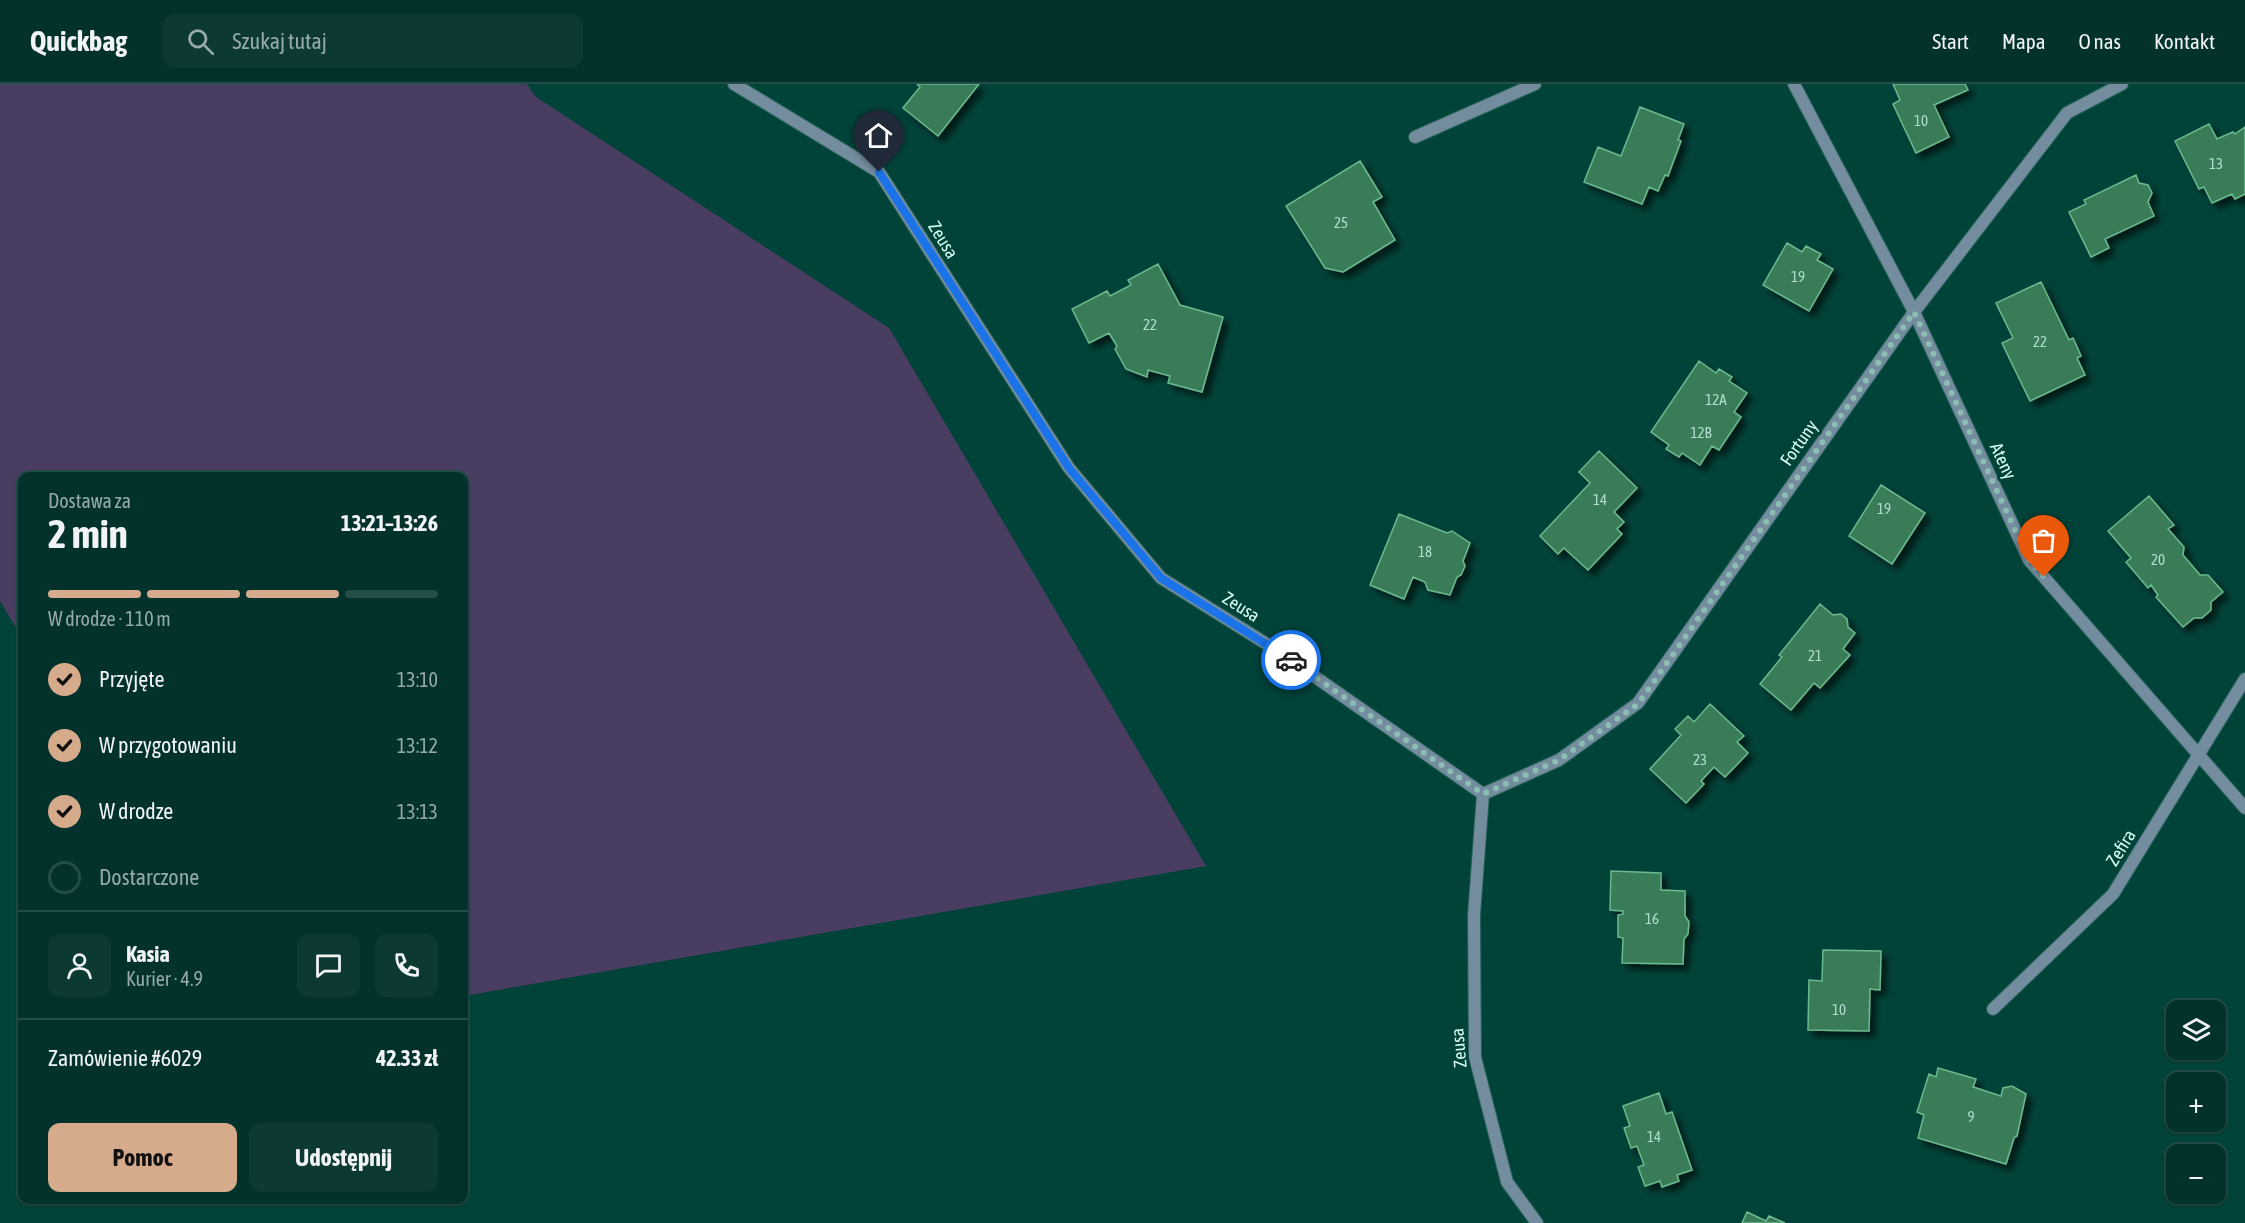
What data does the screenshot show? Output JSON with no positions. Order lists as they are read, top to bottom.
{
  "streets": {
    "street": [
      "Zeusa",
      "Fortuny",
      "Ateny",
      "Zefira"
    ]
  },
  "crossings": [
    ["Zeusa", "Fortuny"],
    ["Fortuny", "Ateny"],
    ["Ateny", "Zefira"]
  ],
  "house_numbers": [
    "10",
    "13",
    "25",
    "19",
    "22",
    "22",
    "12A",
    "12B",
    "14",
    "19",
    "18",
    "20",
    "21",
    "23",
    "16",
    "10",
    "9",
    "14"
  ],
  "page": {
    "header": "Quickbag",
    "search": "Szukaj tutaj",
    "nav": [
      "Start",
      "Mapa",
      "O nas",
      "Kontakt"
    ],
    "heading": ["2 min", "Dostawa za", "13:21–13:26"],
    "panel": [
      "Kasia",
      "Kurier · 4.9",
      "Zamówienie #6029",
      "42.33 zł"
    ],
    "bar": "W drodze · 110 m",
    "list": [
      ["Przyjęte", "13:10"],
      ["W przygotowaniu", "13:12"],
      ["W drodze", "13:13"],
      "Dostarczone"
    ],
    "map_buttons": ["+", "−"],
    "buttons": ["Pomoc", "Udostępnij"]
  }
}
